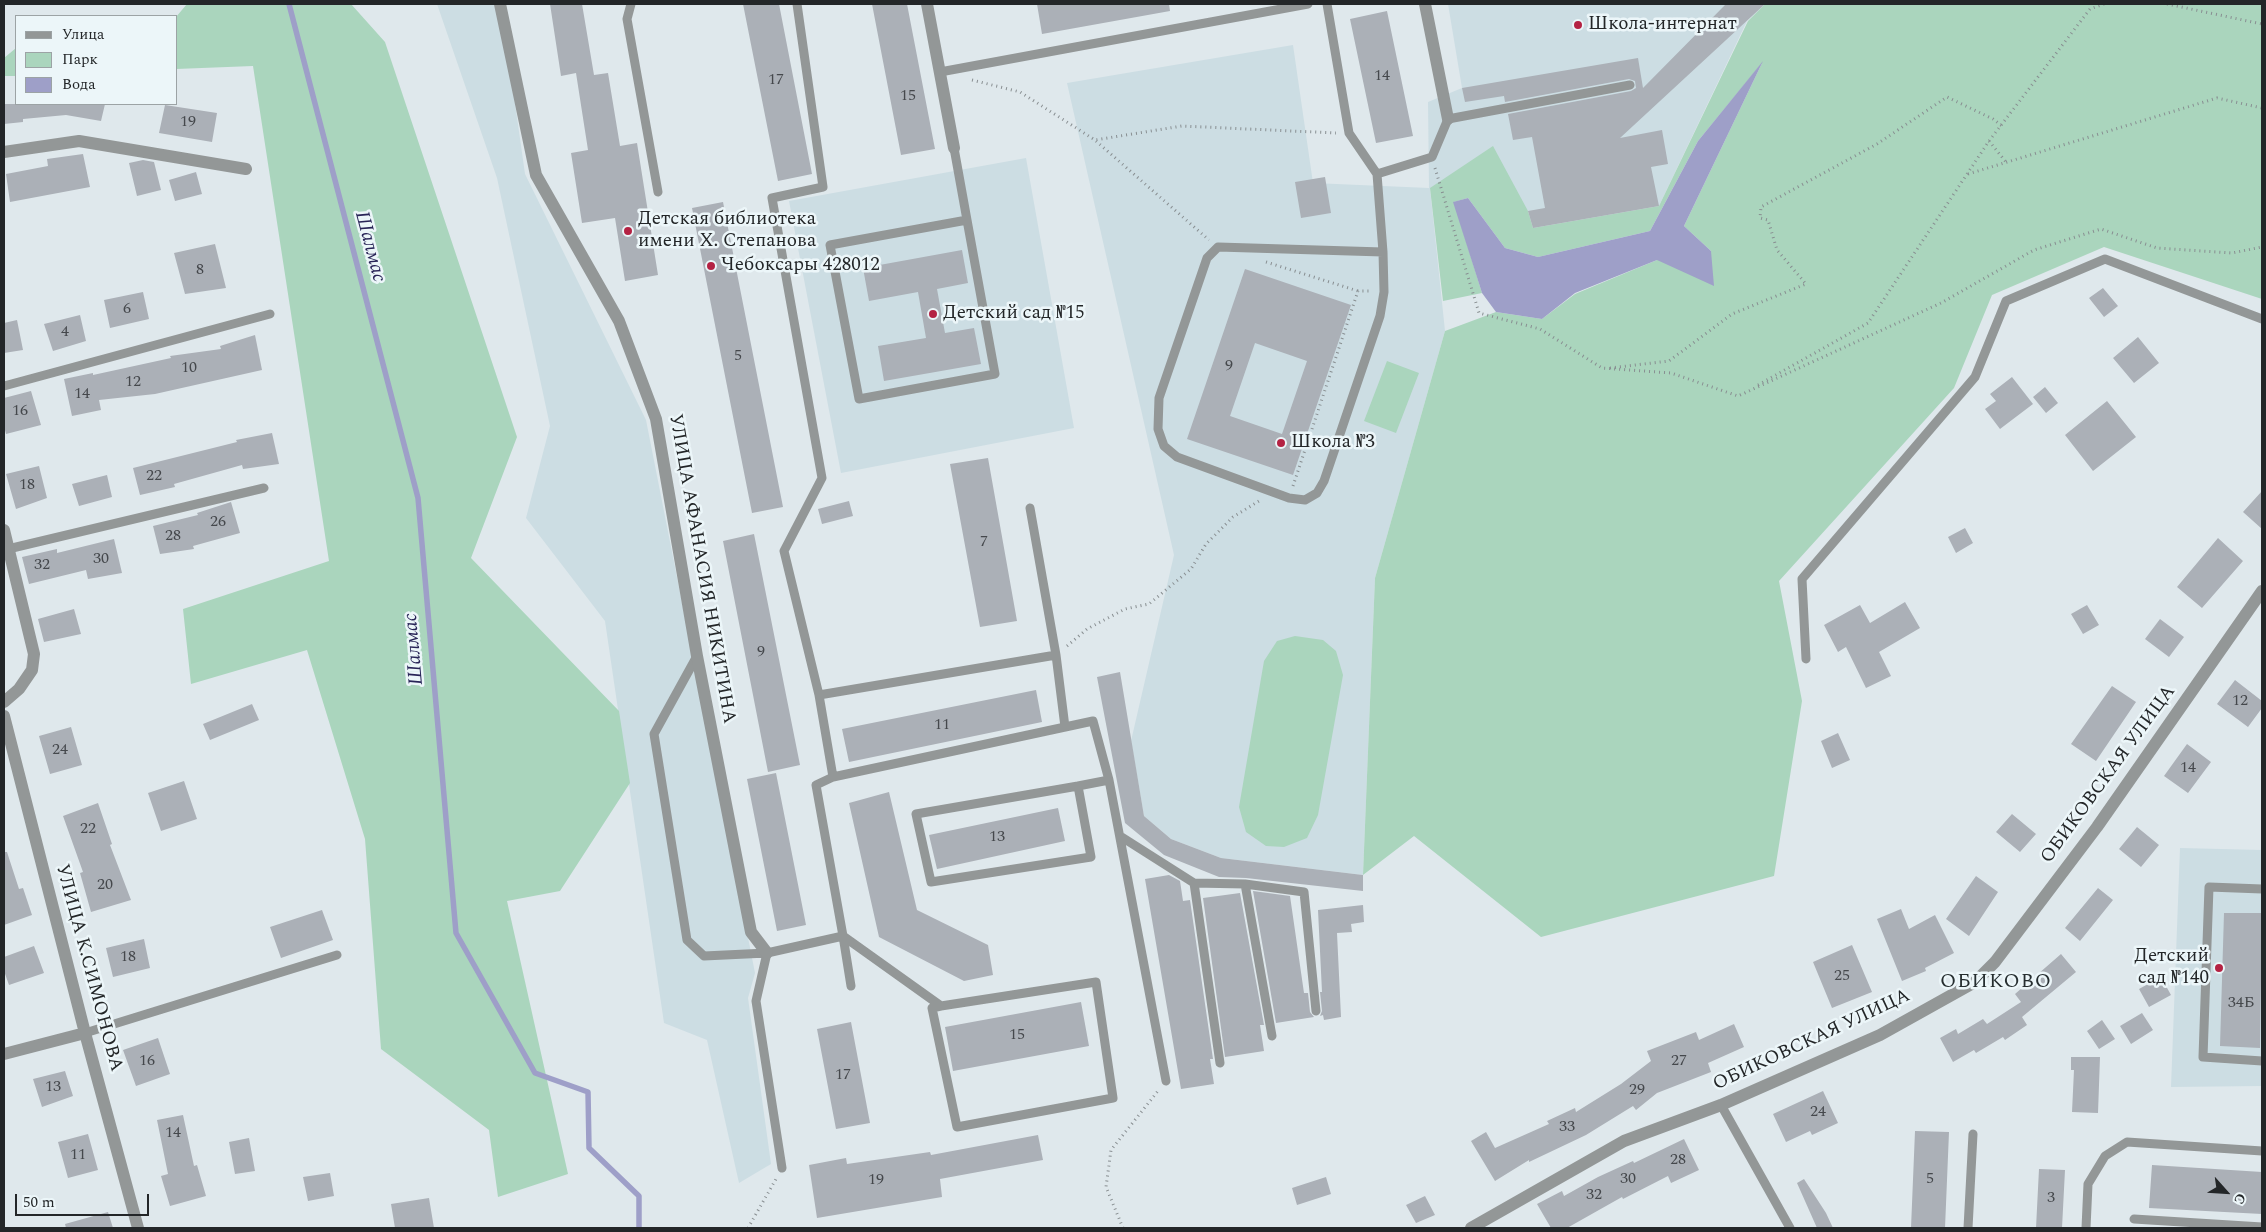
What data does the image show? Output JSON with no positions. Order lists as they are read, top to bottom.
{
  "streets": {
    "street": ["УЛИЦА АФАНАСИЯ НИКИТИНА", "ОБИКОВСКАЯ УЛИЦА", "УЛИЦА К.СИМОНОВА"]
  },
  "districts": ["ОБИКОВО"],
  "water": ["Шалмас"],
  "places": [
    "Школа-интернат",
    "Детская библиотека имени Х. Степанова",
    "Чебоксары 428012",
    "Детский сад №15",
    "Школа №3",
    "Детский сад №140"
  ],
  "house_numbers": [
    "14",
    "17",
    "15",
    "19",
    "8",
    "6",
    "4",
    "5",
    "9",
    "10",
    "12",
    "14",
    "16",
    "22",
    "18",
    "26",
    "28",
    "7",
    "30",
    "32",
    "9",
    "12",
    "11",
    "24",
    "14",
    "22",
    "13",
    "20",
    "18",
    "25",
    "34Б",
    "15",
    "16",
    "27",
    "17",
    "13",
    "29",
    "24",
    "33",
    "14",
    "11",
    "28",
    "30",
    "5",
    "19",
    "32",
    "3"
  ],
  "legend": ["Улица", "Парк", "Вода"],
  "scale_bar": "50 m",
  "north": "bottom right"
}
